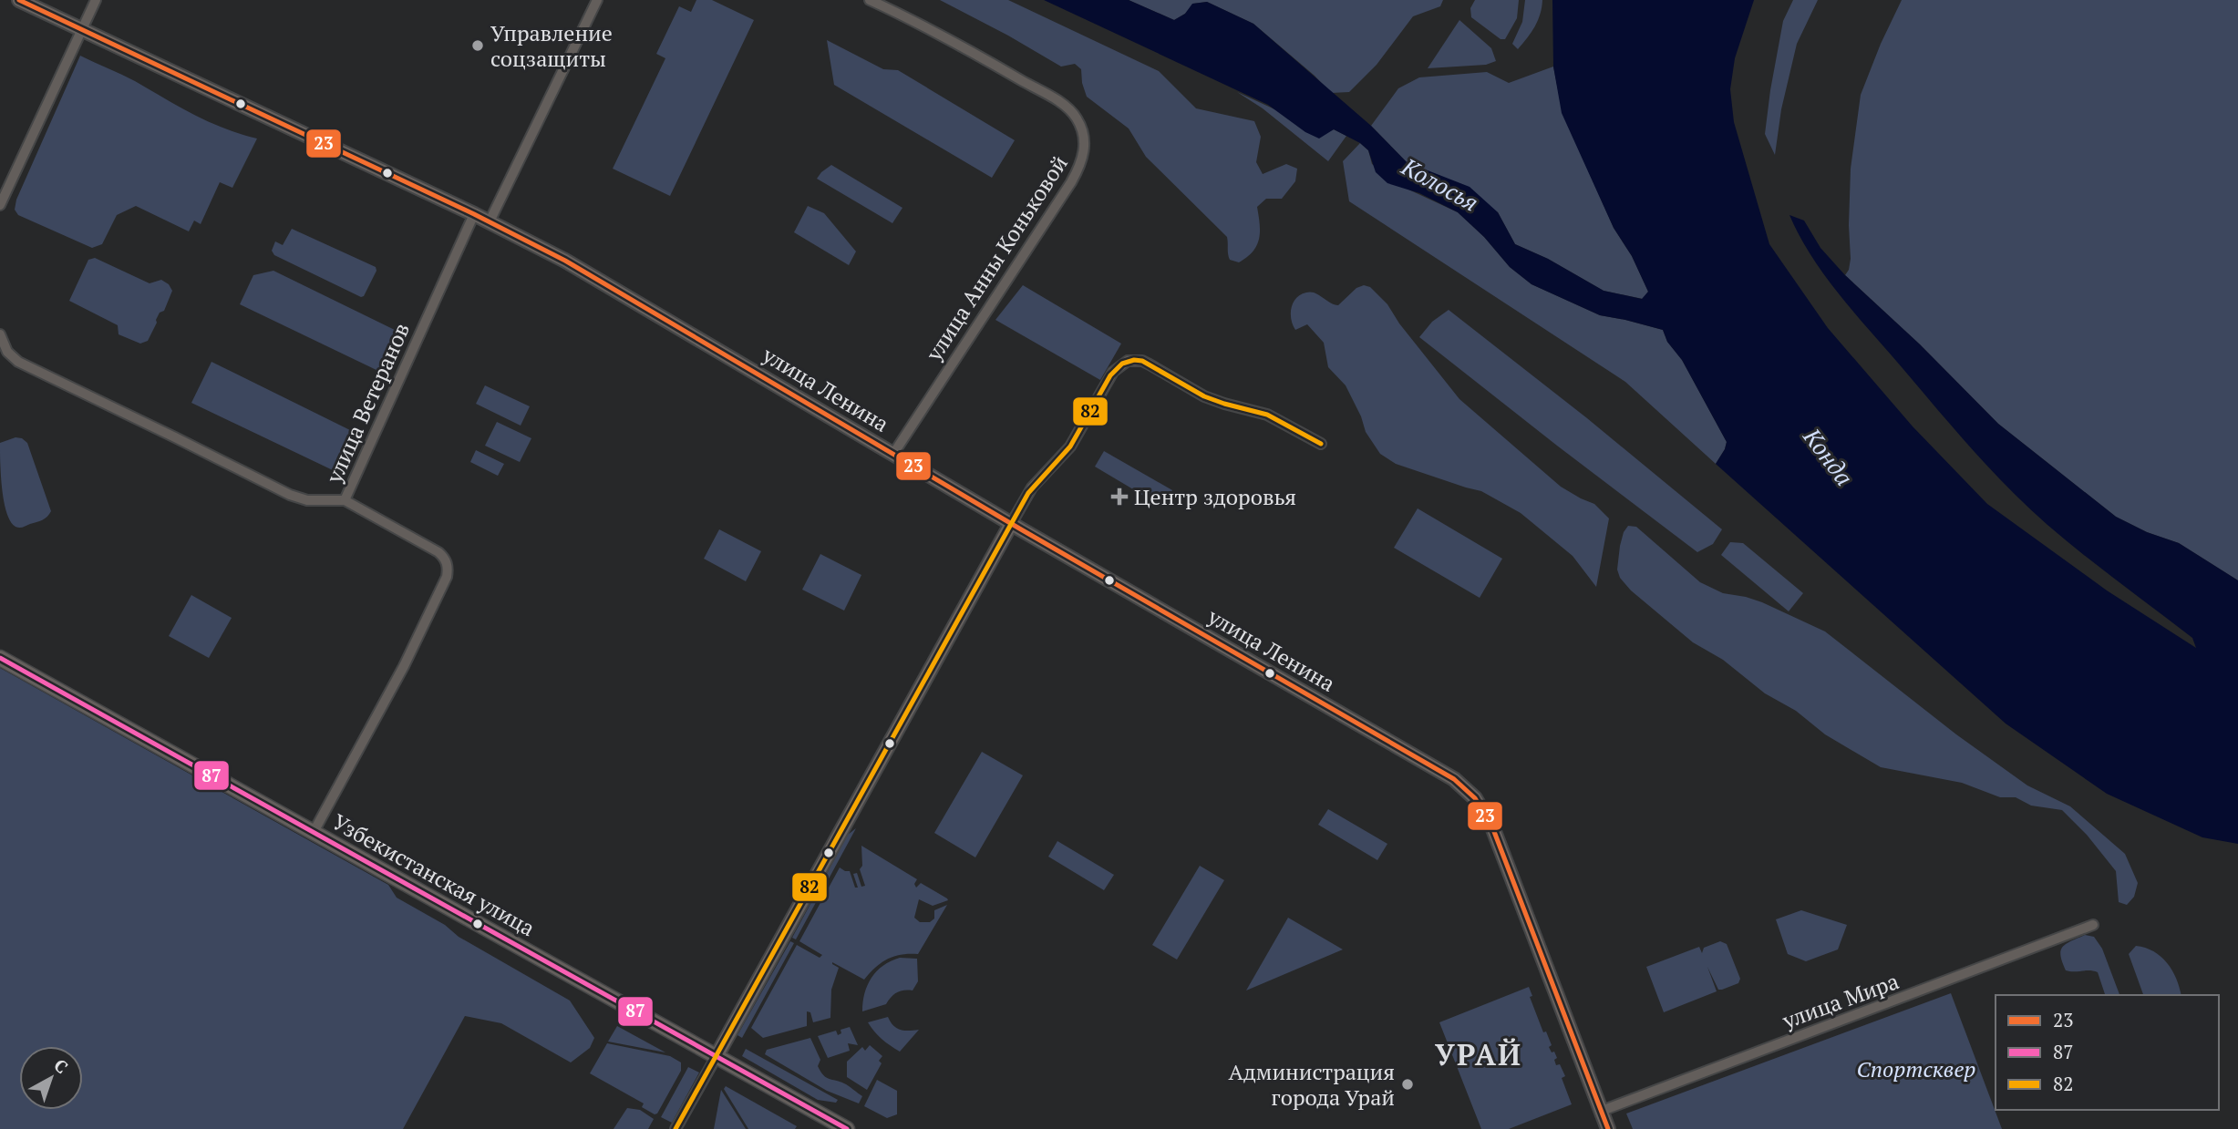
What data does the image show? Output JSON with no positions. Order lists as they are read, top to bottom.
{
  "streets": {
    "main road": ["улица Ленина", "Узбекистанская улица"],
    "street": ["улица Анны Коньковой", "улица Ветеранов", "улица Мира"]
  },
  "crossings": [
    ["улица Анны Коньковой", "улица Ленина"],
    ["улица Ленина", "улица Ветеранов"],
    ["улица Ленина", "улица Мира"],
    ["улица Ветеранов", "Узбекистанская улица"]
  ],
  "districts": ["УРАЙ"],
  "water": ["Колосья", "Конда"],
  "parks": ["Спортсквер"],
  "places": {
    "other": ["Управление соцзащиты", "Администрация города Урай"],
    "health": ["Центр здоровья"]
  },
  "lines": ["transit line 23", "transit line 82", "transit line 87"],
  "legend": ["23", "87", "82"],
  "north": "top right"
}
